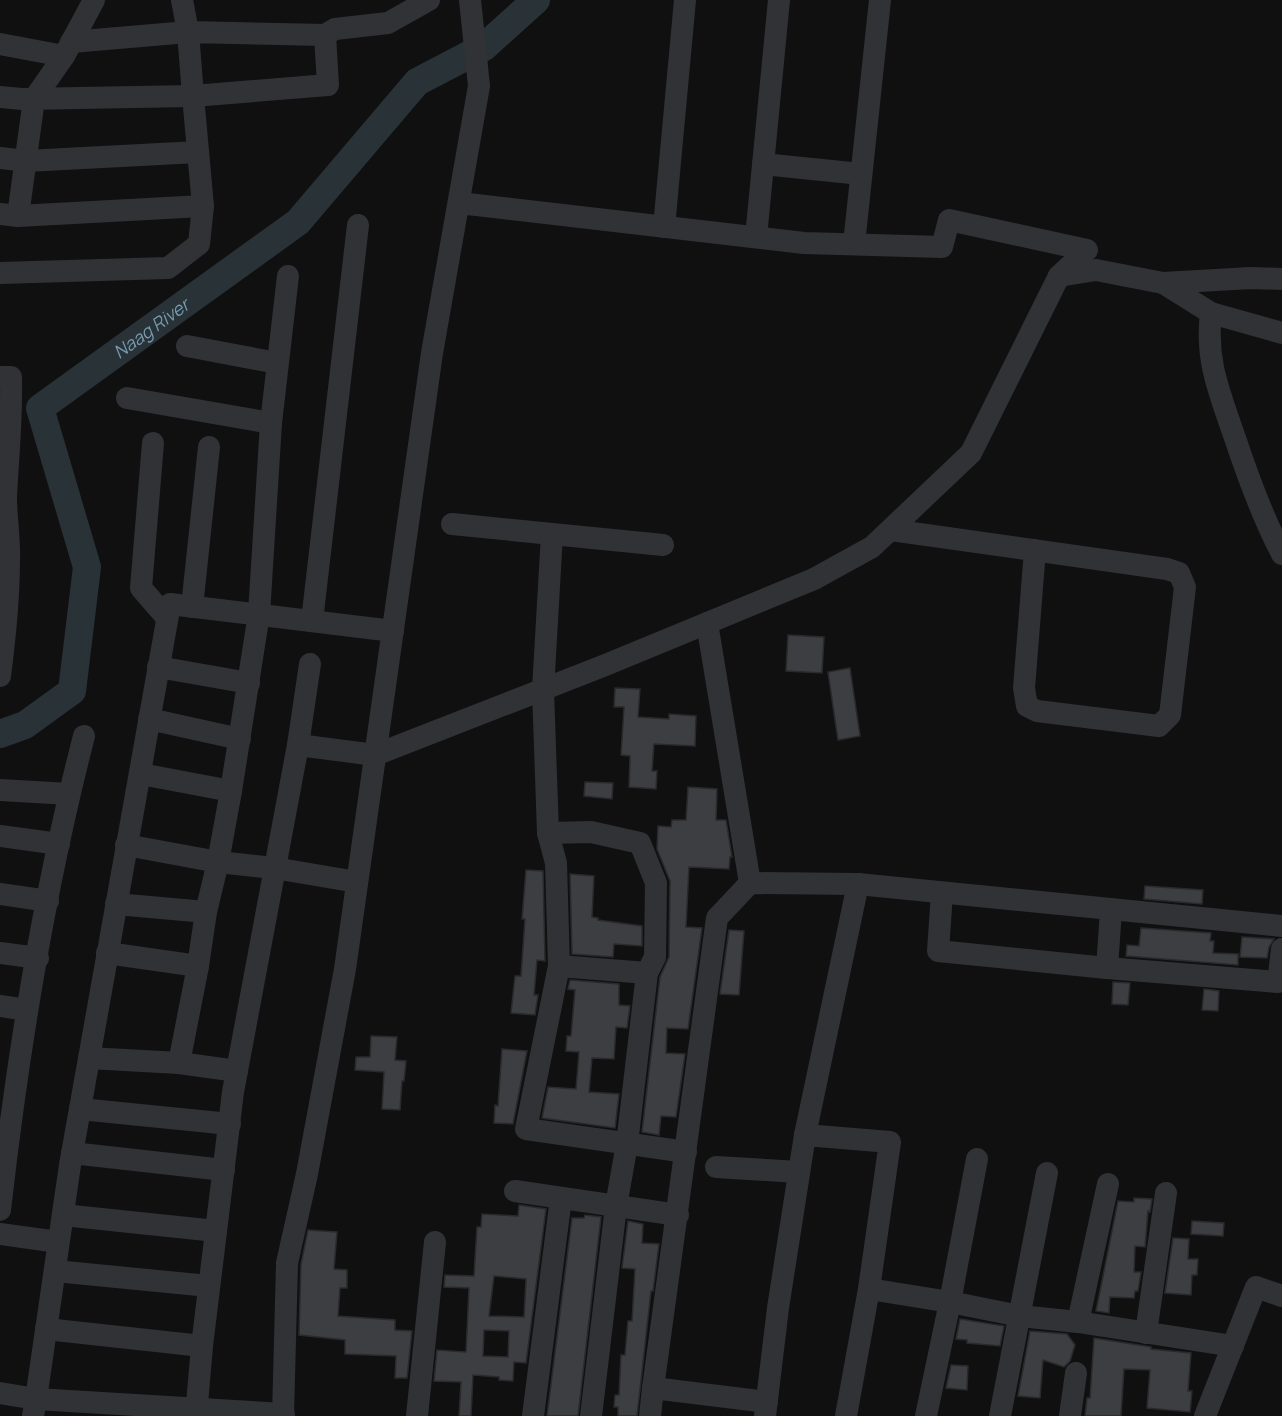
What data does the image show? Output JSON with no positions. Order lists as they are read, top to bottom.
{
  "water": ["Naag River"]
}
